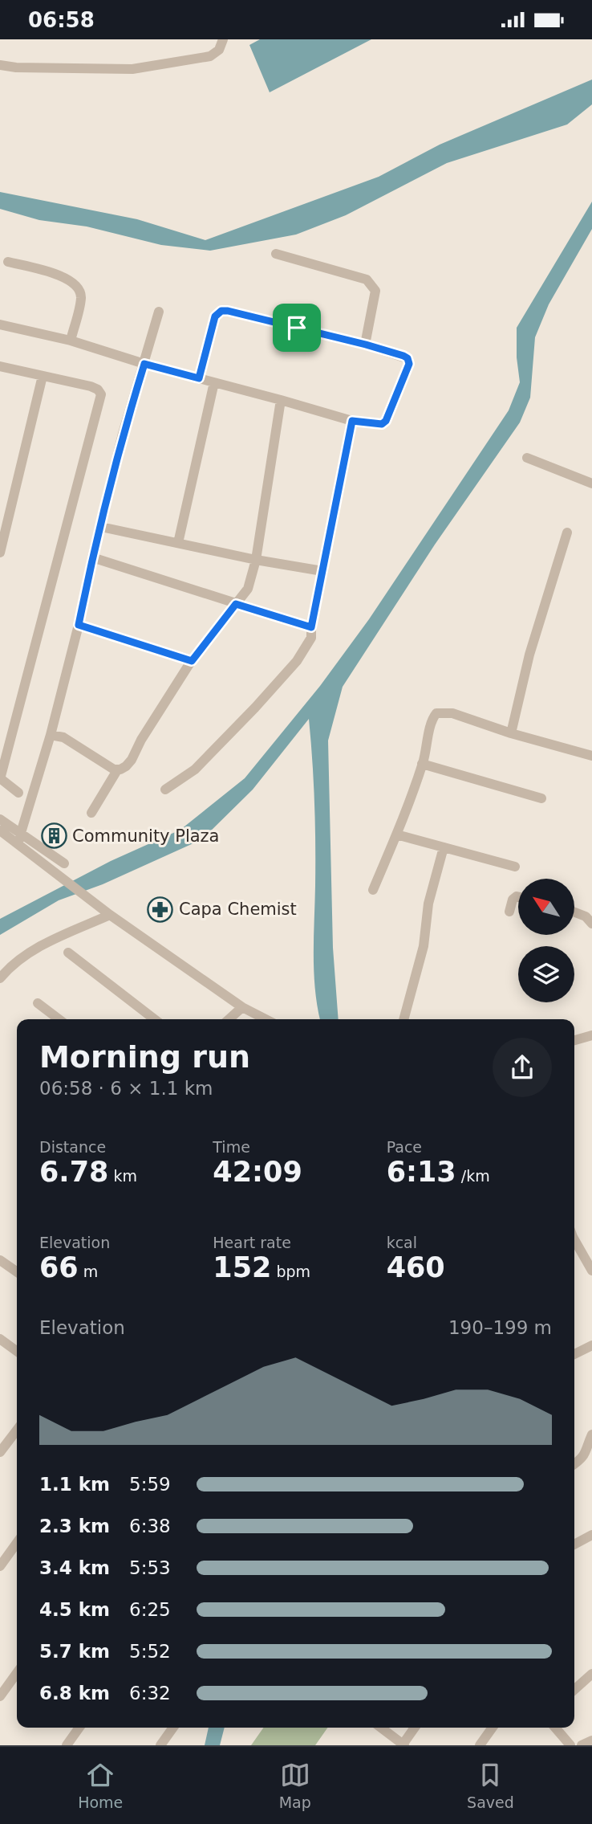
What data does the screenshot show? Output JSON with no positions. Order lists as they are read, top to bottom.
{
  "places": {
    "building": ["Community Plaza"],
    "pharmacy": ["Capa Chemist"]
  },
  "north": "top left",
  "page": {
    "status": "06:58",
    "heading": ["Morning run", "06:58 · 6 × 1.1 km"],
    "stats": [
      ["Distance", "6.78 km"],
      ["Time", "42:09"],
      ["Pace", "6:13 /km"],
      ["Elevation", "66 m"],
      ["Heart rate", "152 bpm"],
      ["kcal", "460"]
    ],
    "chart": ["Elevation", "190–199 m"],
    "list": [
      {
        "name": "1.1 km",
        "note": "5:59"
      },
      {
        "name": "2.3 km",
        "note": "6:38"
      },
      {
        "name": "3.4 km",
        "note": "5:53"
      },
      {
        "name": "4.5 km",
        "note": "6:25"
      },
      {
        "name": "5.7 km",
        "note": "5:52"
      },
      {
        "name": "6.8 km",
        "note": "6:32"
      }
    ],
    "tabs": ["Home", "Map", "Saved"]
  }
}
